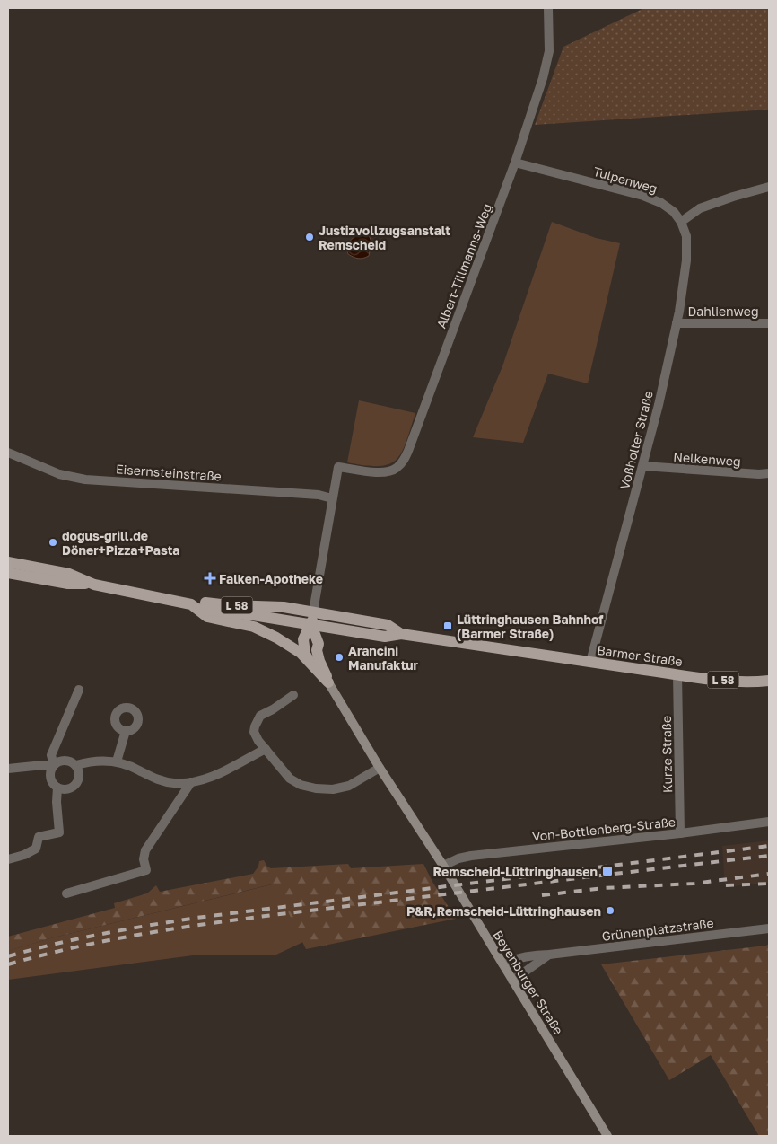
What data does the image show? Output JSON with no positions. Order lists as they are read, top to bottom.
{
  "streets": {
    "main road": ["L 58", "Barmer Straße", "Beyenburger Straße"],
    "street": [
      "Tulpenweg",
      "Albert-Tillmanns-Weg",
      "Dahlienweg",
      "Voßholter Straße",
      "Nelkenweg",
      "Eisernsteinstraße",
      "Kurze Straße",
      "Von-Bottlenberg-Straße",
      "Grünenplatzstraße"
    ]
  },
  "crossings": [
    ["Tulpenweg", "Albert-Tillmanns-Weg"],
    ["Tulpenweg", "Voßholter Straße"],
    ["Albert-Tillmanns-Weg", "Eisernsteinstraße"],
    ["Dahlienweg", "Voßholter Straße"],
    ["Voßholter Straße", "Nelkenweg"],
    ["Voßholter Straße", "Barmer Straße"],
    ["Barmer Straße", "Kurze Straße"],
    ["Kurze Straße", "Von-Bottlenberg-Straße"],
    ["Von-Bottlenberg-Straße", "Beyenburger Straße"],
    ["Grünenplatzstraße", "Beyenburger Straße"]
  ],
  "places": {
    "other": [
      "Justizvollzugsanstalt Remscheid",
      "dogus-grill.de Döner+Pizza+Pasta",
      "Arancini Manufaktur",
      "P&R,Remscheid-Lüttringhausen"
    ],
    "health": ["Falken-Apotheke"],
    "transit": ["Lüttringhausen Bahnhof (Barmer Straße)", "Remscheid-Lüttringhausen"]
  }
}
